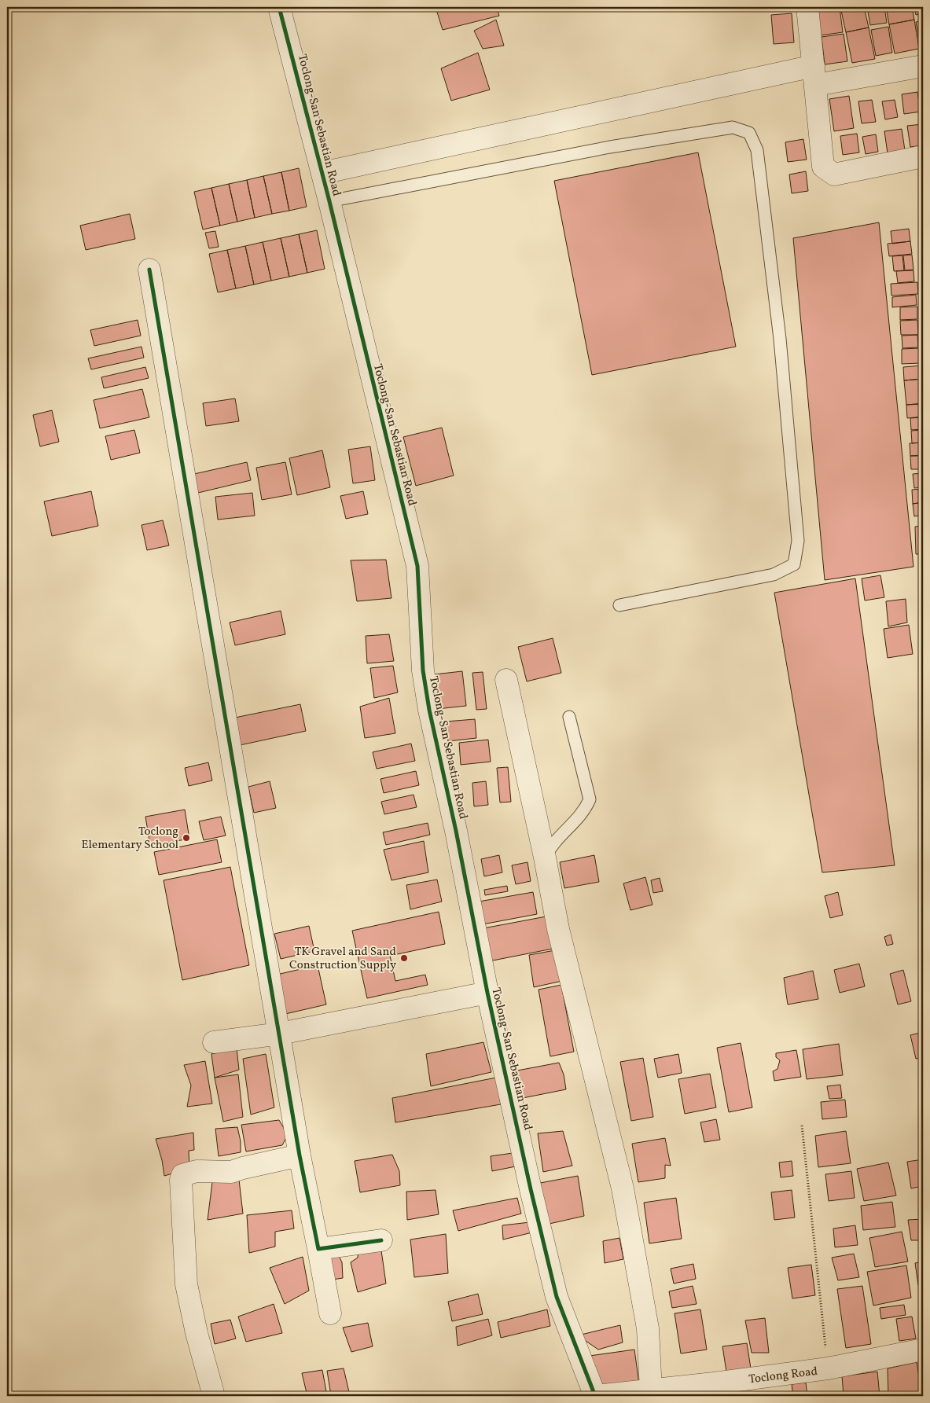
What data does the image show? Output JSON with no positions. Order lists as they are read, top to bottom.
{
  "streets": {
    "street": ["Toclong-San Sebastian Road", "Toclong Road"]
  },
  "crossings": [
    ["Toclong-San Sebastian Road", "Toclong Road"]
  ],
  "places": ["Toclong Elementary School", "TK Gravel and Sand Construction Supply"]
}
